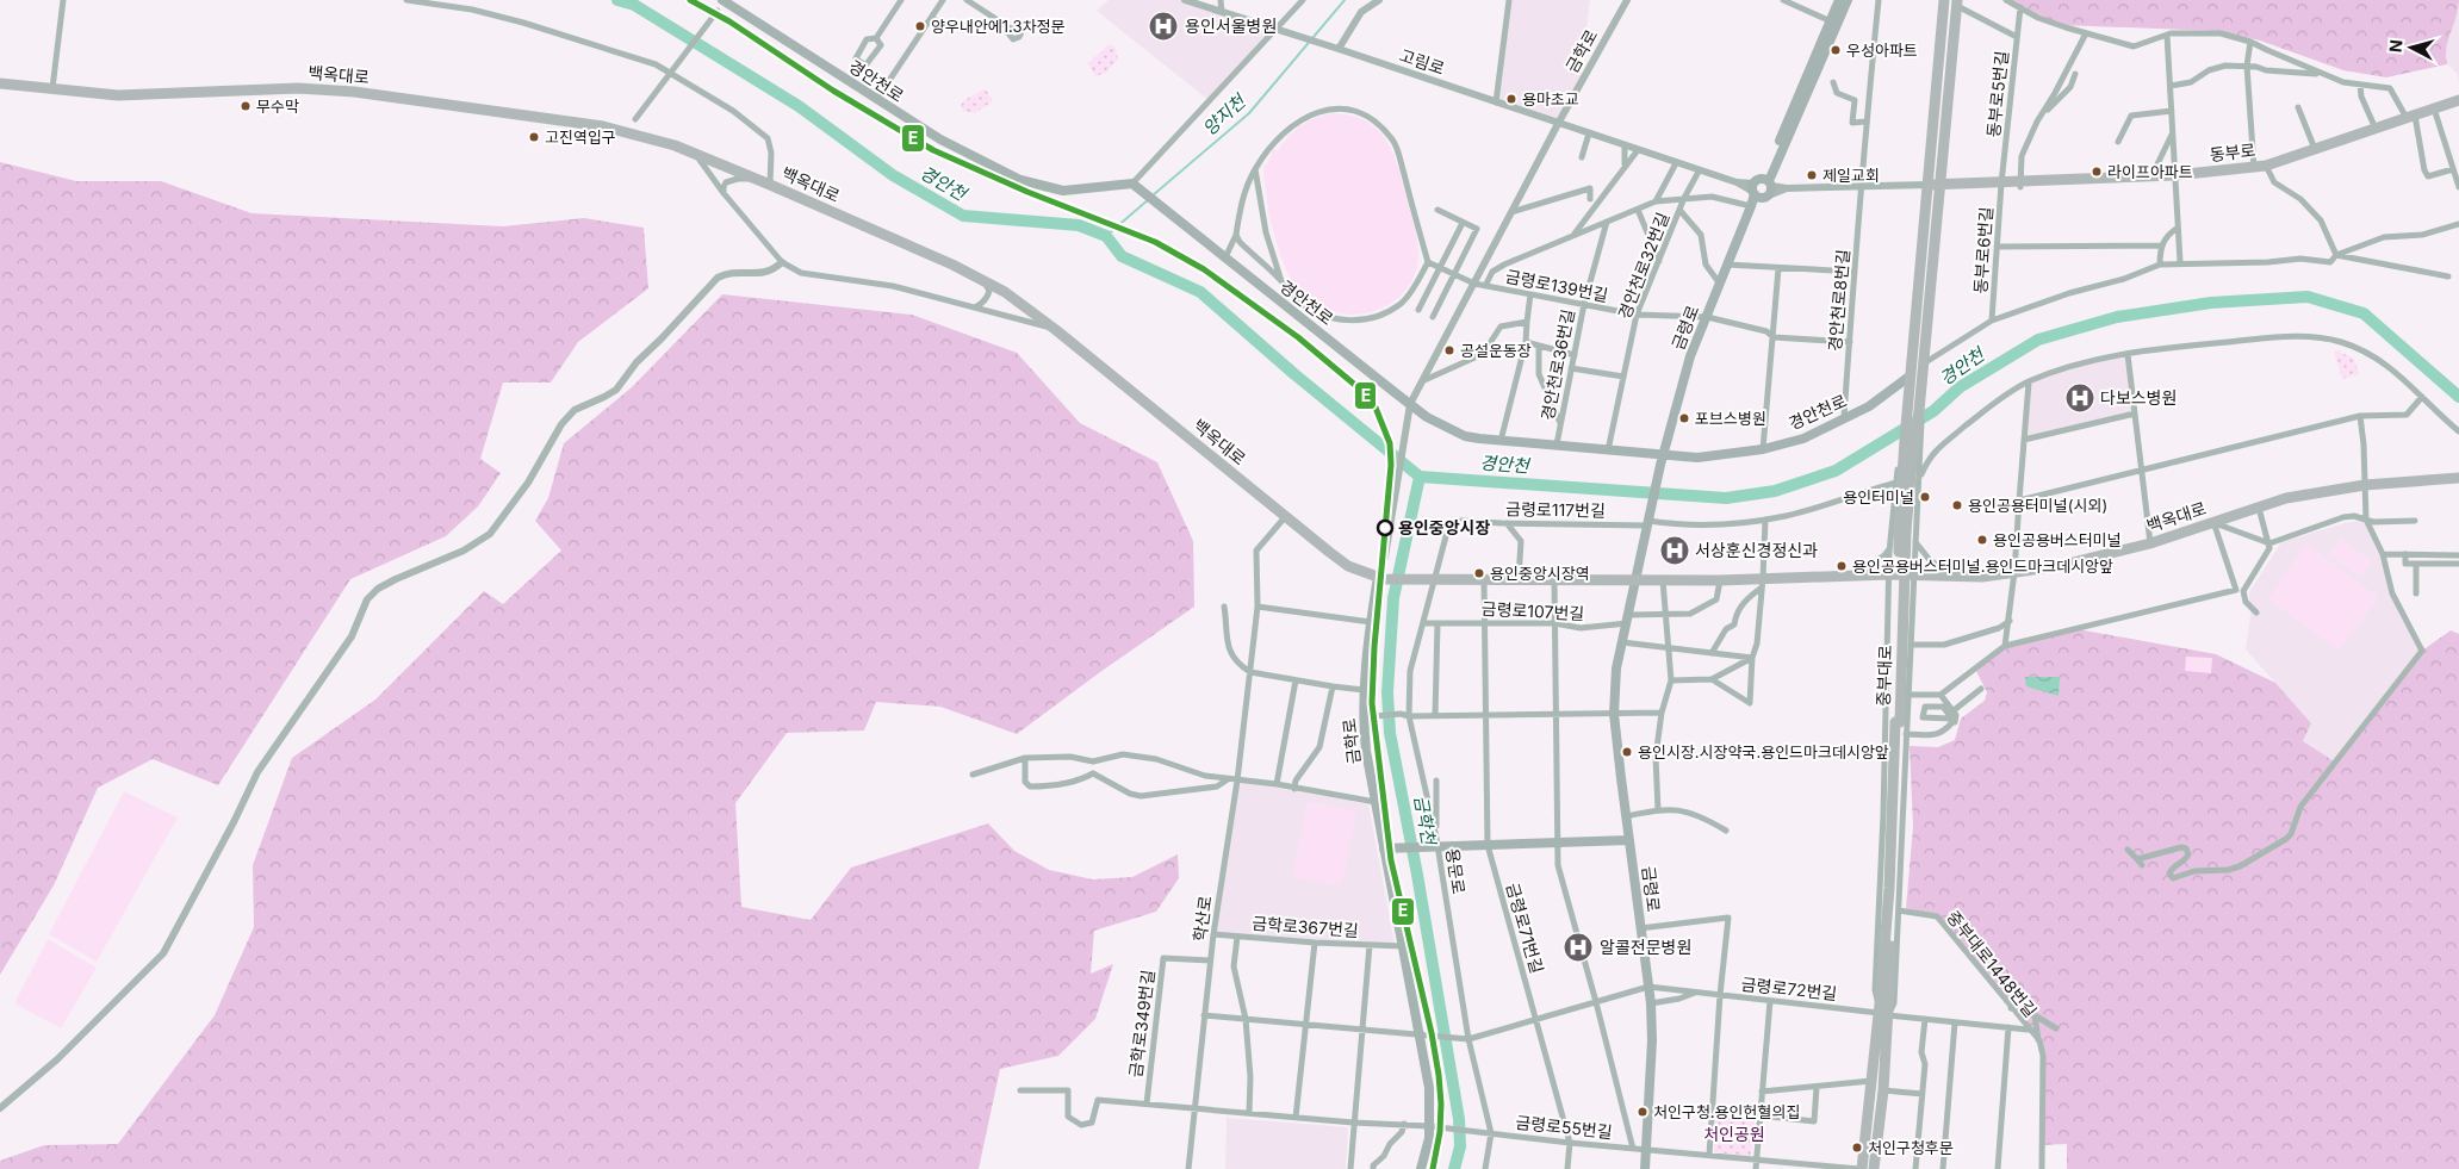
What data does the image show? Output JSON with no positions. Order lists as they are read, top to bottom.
{
  "streets": {
    "main road": [
      "금학로",
      "백옥대로",
      "경안천로",
      "동부로",
      "금령로",
      "중부대로"
    ],
    "street": [
      "고림로",
      "동부로5번길",
      "동부로6번길",
      "경안천로32번길",
      "금령로139번길",
      "경안천로8번길",
      "경안천로36번길",
      "금령로117번길",
      "금령로107번길",
      "용문로",
      "학산로",
      "금학로367번길",
      "금령로71번길",
      "중부대로1448번길",
      "금령로72번길",
      "금학로349번길",
      "금령로55번길"
    ]
  },
  "crossings": [
    ["금학로", "고림로"],
    ["금학로", "백옥대로"],
    ["금학로", "경안천로"],
    ["금학로", "금령로139번길"],
    ["금학로", "금학로367번길"],
    ["금학로", "금령로55번길"],
    ["고림로", "경안천로32번길"],
    ["고림로", "금령로"],
    ["백옥대로", "금령로"],
    ["백옥대로", "금령로117번길"],
    ["백옥대로", "용문로"],
    ["백옥대로", "학산로"],
    ["백옥대로", "금령로71번길"],
    ["경안천로", "경안천로32번길"],
    ["경안천로", "경안천로8번길"],
    ["경안천로", "금령로"],
    ["경안천로", "경안천로36번길"],
    ["경안천로", "중부대로"],
    ["동부로5번길", "동부로"],
    ["동부로5번길", "동부로6번길"],
    ["동부로", "동부로6번길"],
    ["동부로", "중부대로"],
    ["경안천로32번길", "금령로139번길"],
    ["금령로139번길", "경안천로8번길"],
    ["금령로139번길", "금령로"],
    ["금령로139번길", "경안천로36번길"],
    ["금령로", "금령로117번길"],
    ["금령로", "금령로107번길"],
    ["금령로", "금령로72번길"],
    ["금령로", "금령로55번길"],
    ["금령로117번길", "용문로"],
    ["금령로107번길", "용문로"],
    ["금령로107번길", "금령로71번길"],
    ["중부대로", "금령로72번길"],
    ["중부대로", "금령로55번길"],
    ["용문로", "금령로55번길"],
    ["학산로", "금학로367번길"],
    ["학산로", "금학로349번길"],
    ["금령로71번길", "금령로55번길"],
    ["중부대로1448번길", "금령로72번길"]
  ],
  "water": ["양지천", "경안천", "금학천"],
  "parks": ["처인공원"],
  "places": {
    "other": [
      "양우내안에1.3차정문",
      "우성아파트",
      "용마초교",
      "무수막",
      "고진역입구",
      "라이프아파트",
      "제일교회",
      "공설운동장",
      "포브스병원",
      "용인터미널",
      "용인공용터미널(시외)",
      "용인중앙시장",
      "용인공용버스터미널",
      "용인공용버스터미널.용인드마크데시앙앞",
      "용인중앙시장역",
      "용인시장.시장약국.용인드마크데시앙앞",
      "처인구청.용인헌혈의집",
      "처인구청후문"
    ],
    "hospital": [
      "용인서울병원",
      "다보스병원",
      "서상훈신경정신과",
      "알콜전문병원"
    ]
  },
  "lines": ["transit line E"],
  "north": "left"
}
